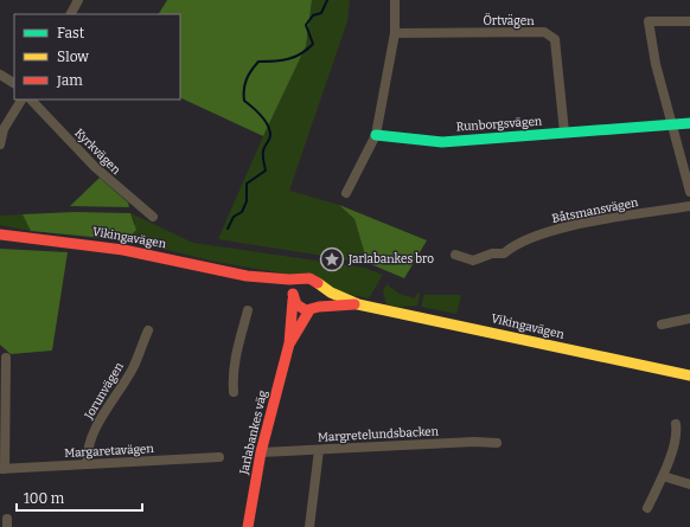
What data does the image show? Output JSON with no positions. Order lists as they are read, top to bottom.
{
  "streets": {
    "main road": ["Runborgsvägen", "Vikingavägen", "Jarlabankes väg"],
    "street": [
      "Örtvägen",
      "Kyrkvägen",
      "Båtsmansvägen",
      "Jorunvägen",
      "Margretelundsbacken",
      "Margaretavägen"
    ]
  },
  "crossings": [
    ["Örtvägen", "Runborgsvägen"],
    ["Vikingavägen", "Jarlabankes väg"],
    ["Jorunvägen", "Margaretavägen"],
    ["Jarlabankes väg", "Margretelundsbacken"]
  ],
  "places": {
    "place": ["Jarlabankes bro"]
  },
  "legend": ["Fast", "Slow", "Jam"],
  "scale_bar": "100 m"
}
